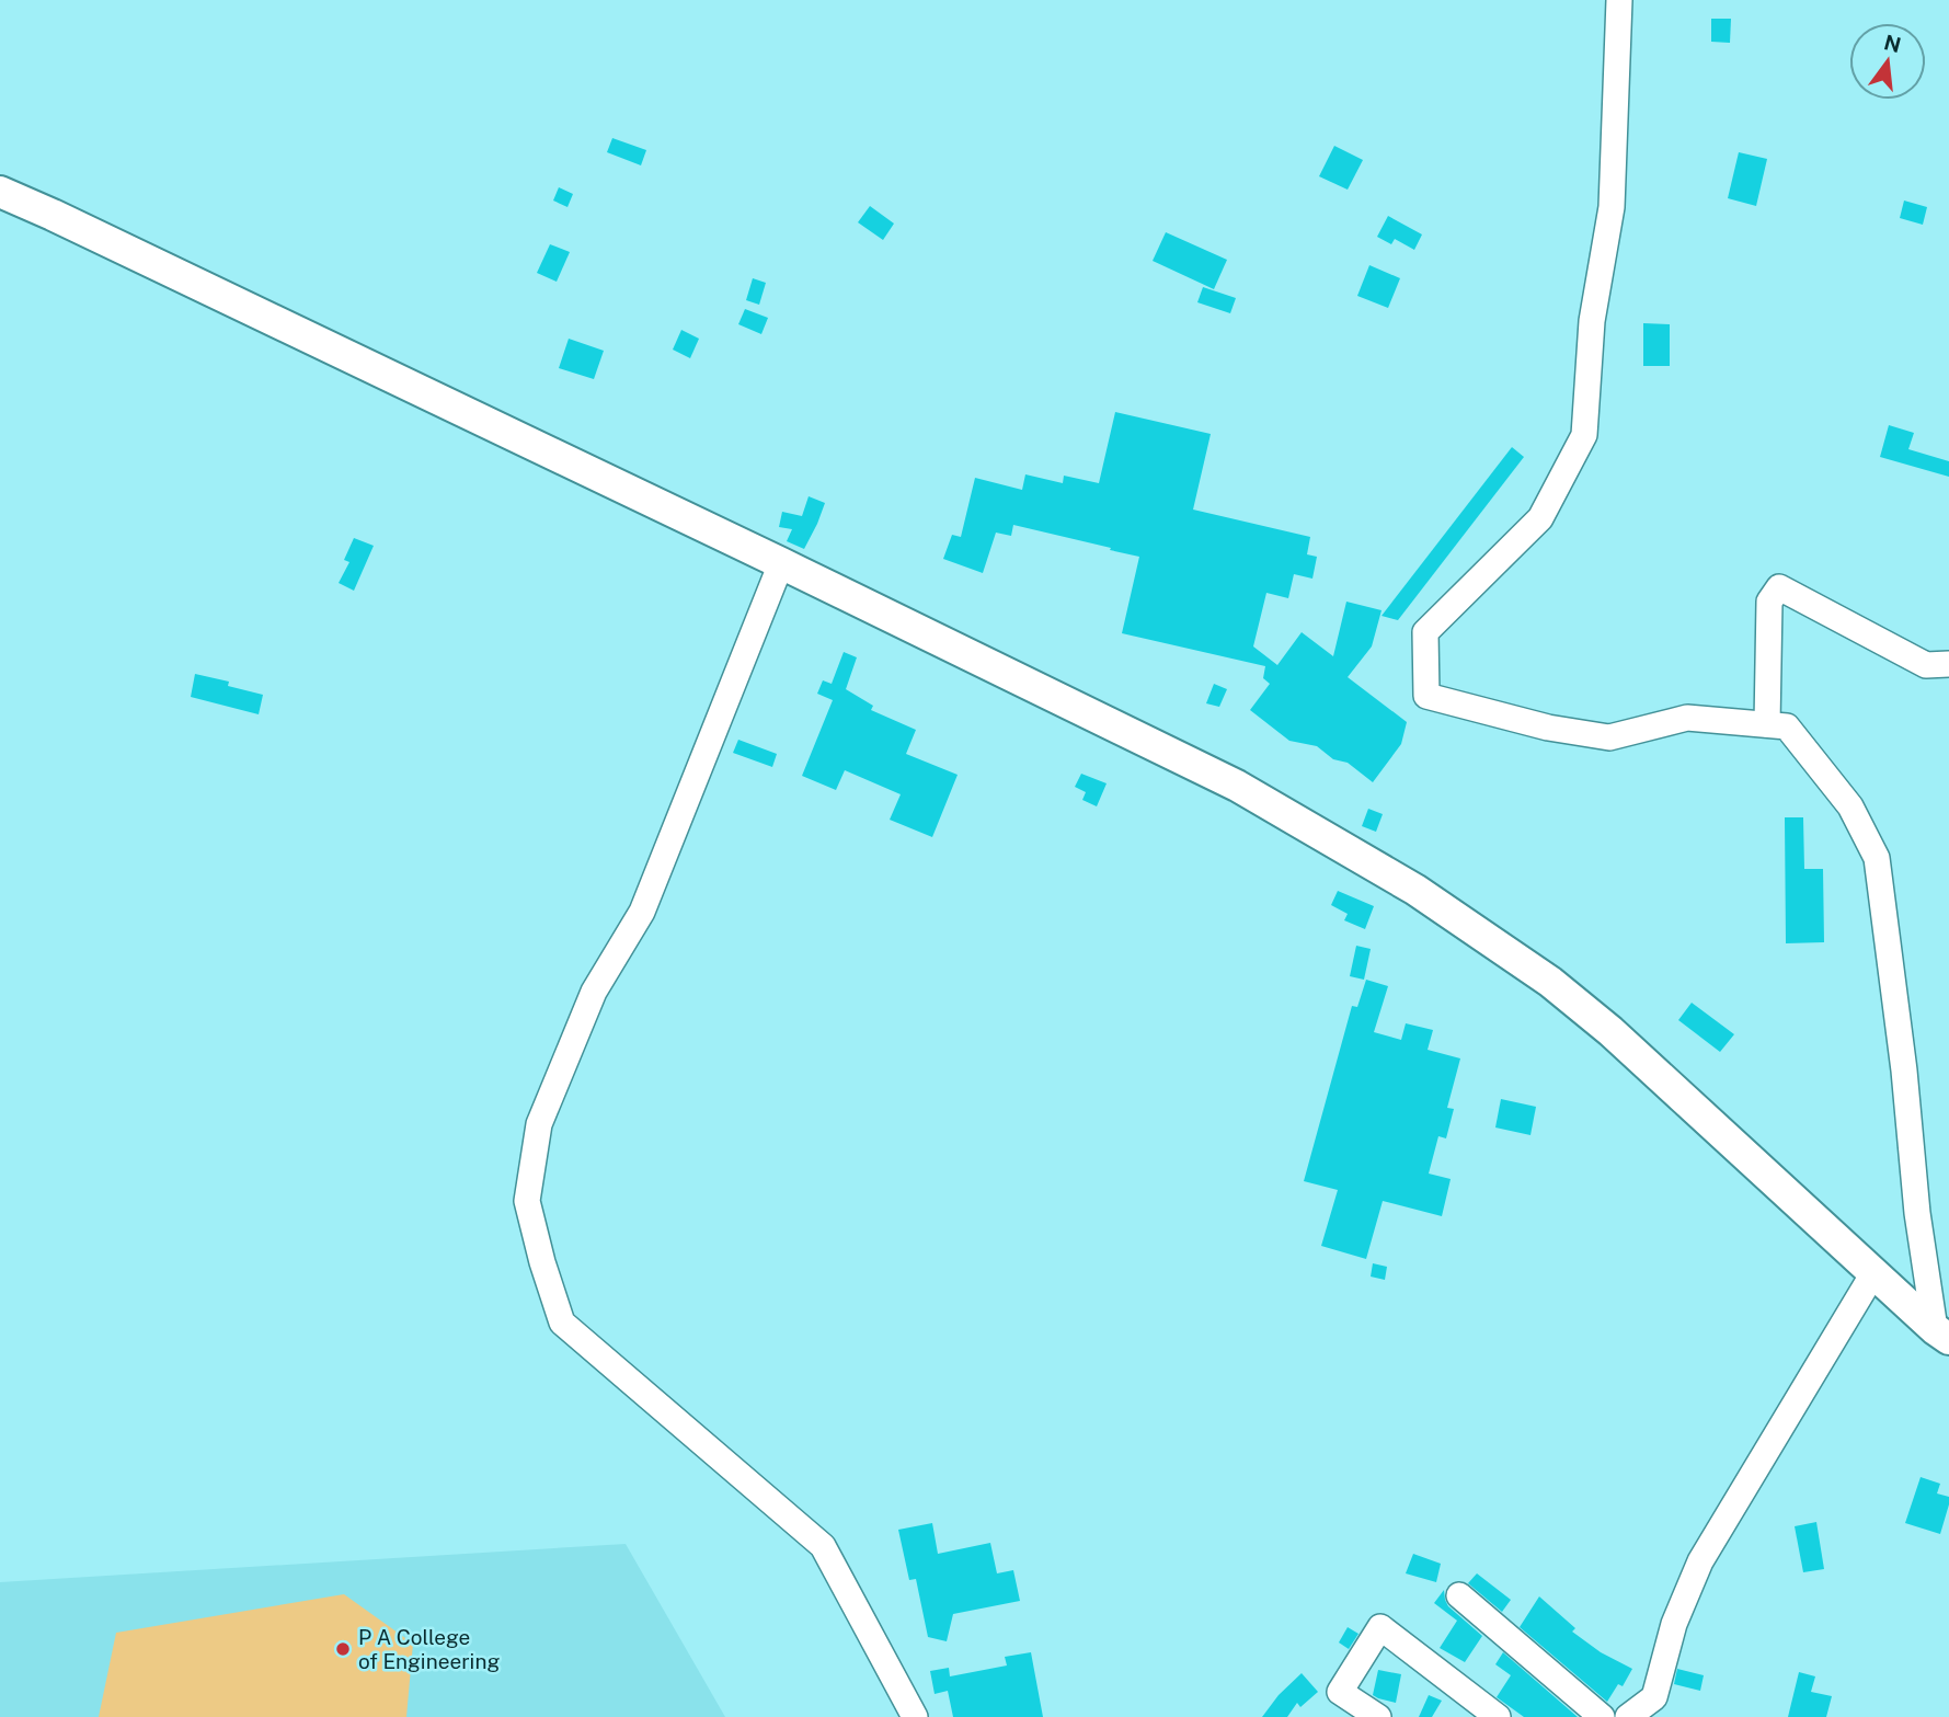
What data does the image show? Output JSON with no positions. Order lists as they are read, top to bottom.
{
  "places": ["P A College of Engineering"],
  "north": "top"
}
